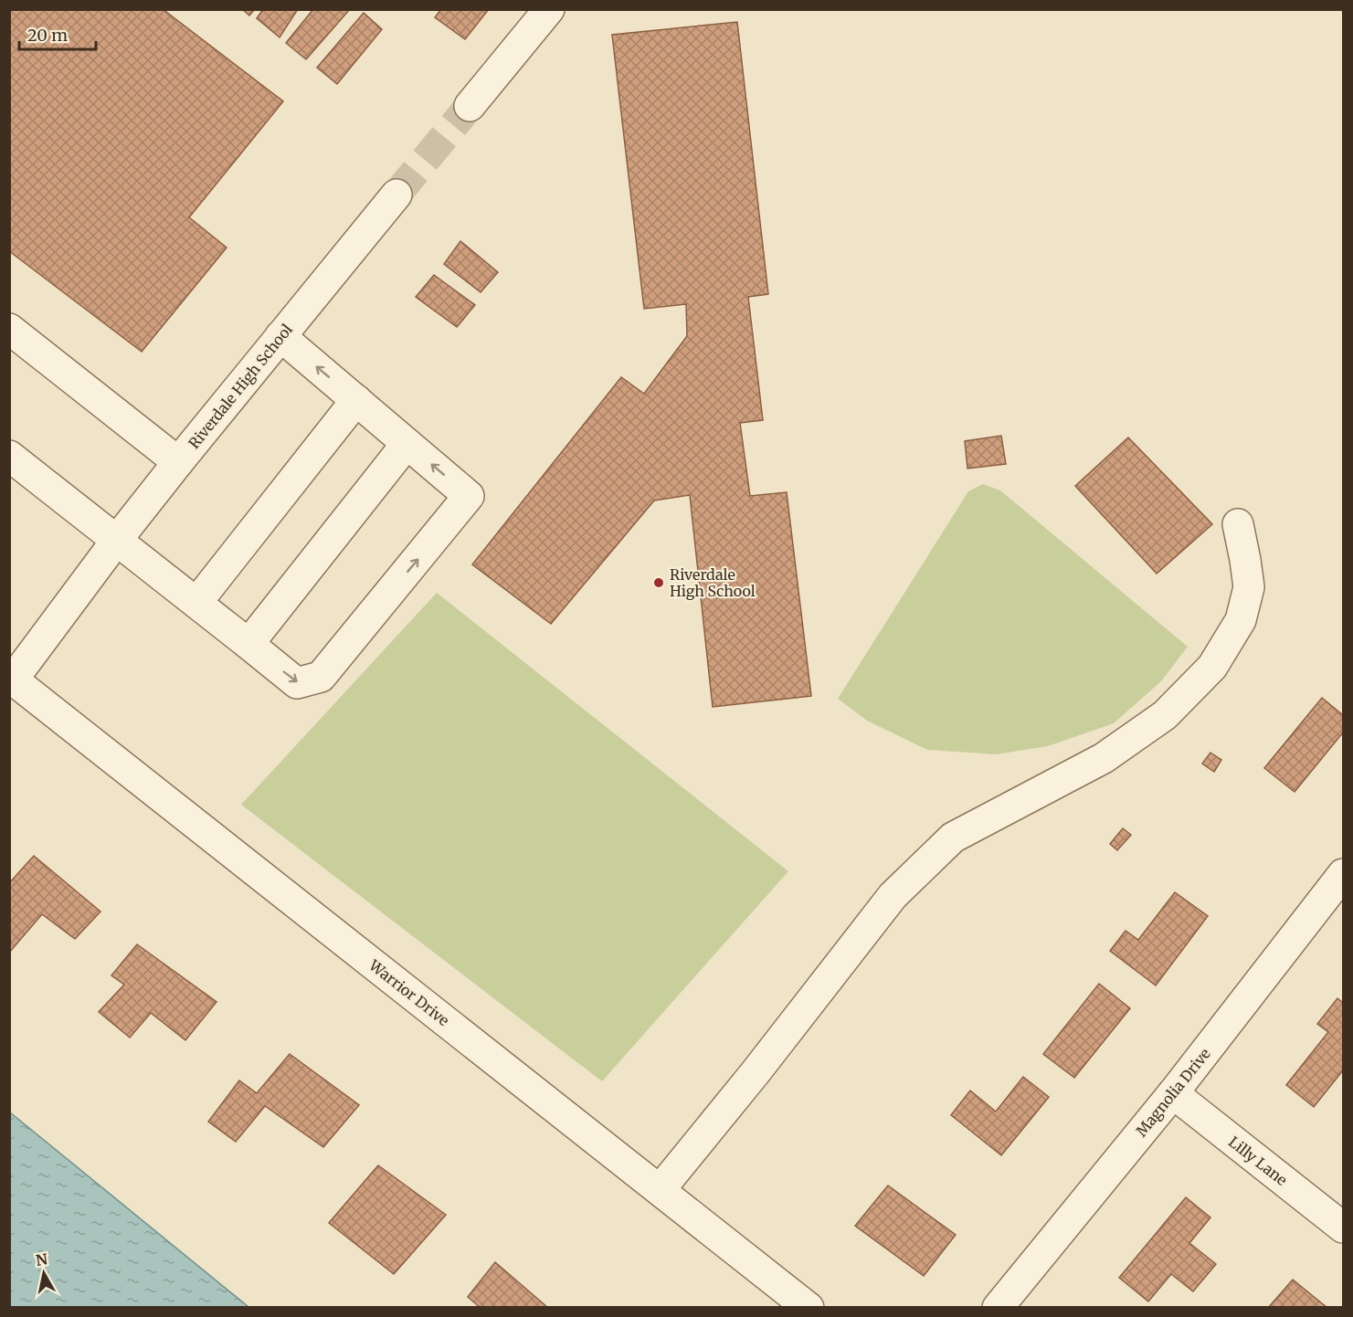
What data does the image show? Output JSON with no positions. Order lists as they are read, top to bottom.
{
  "streets": {
    "street": [
      "Riverdale High School",
      "Warrior Drive",
      "Magnolia Drive",
      "Lilly Lane"
    ]
  },
  "crossings": [
    ["Magnolia Drive", "Lilly Lane"]
  ],
  "places": ["Riverdale High School"],
  "scale_bar": "20 m",
  "north": "top"
}
